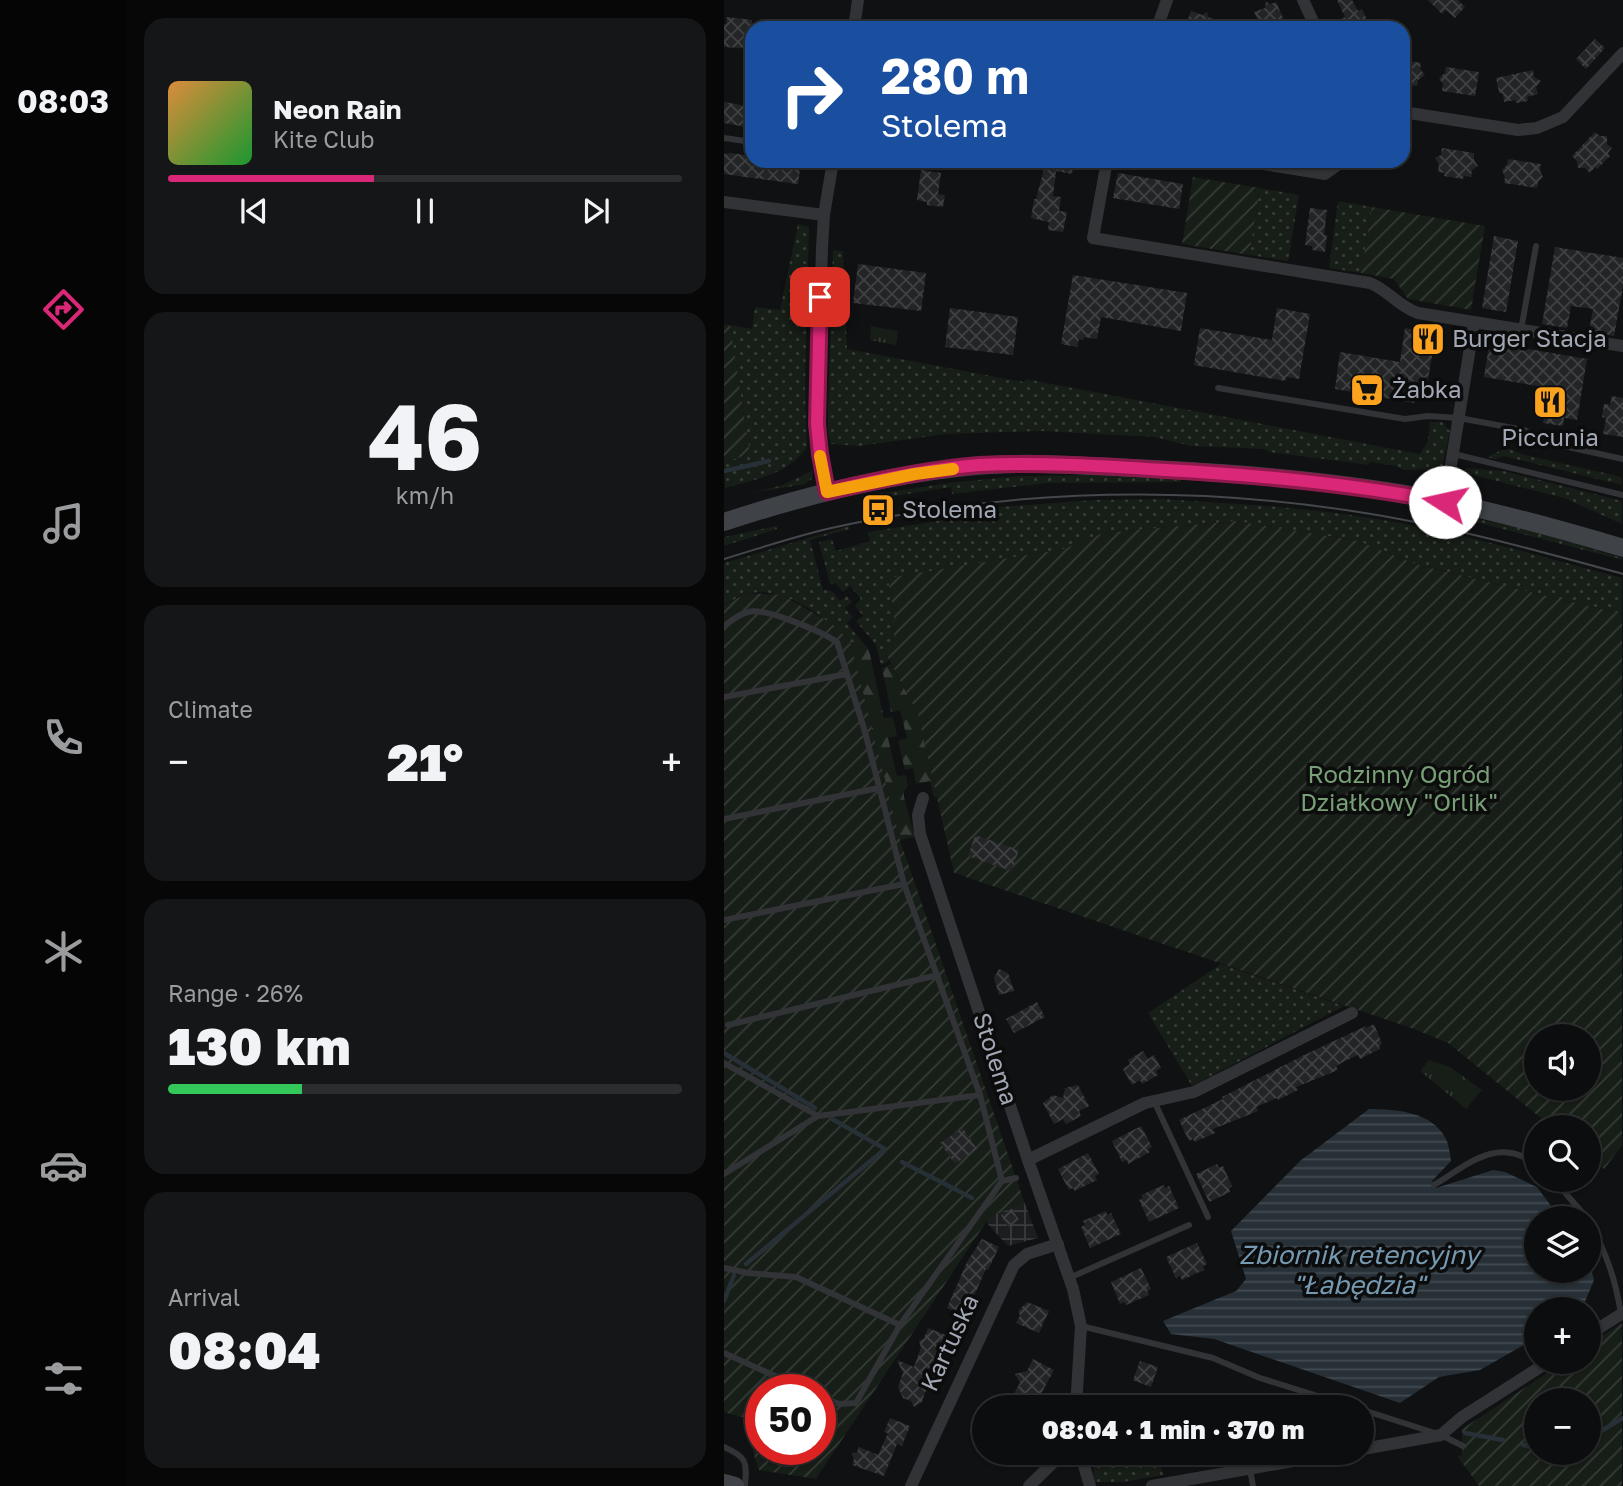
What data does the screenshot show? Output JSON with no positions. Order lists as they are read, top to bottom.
{
  "streets": {
    "street": ["Stolema", "Kartuska"]
  },
  "crossings": [
    ["Stolema", "Kartuska"]
  ],
  "water": ["Zbiornik retencyjny \"Łabędzia\""],
  "parks": ["Rodzinny Ogród Działkowy \"Orlik\""],
  "places": {
    "restaurant": ["Burger Stacja", "Piccunia"],
    "supermarket": ["Żabka"],
    "bus stop": ["Stolema"]
  },
  "page": {
    "tabs": "08:03",
    "turn": ["280 m", "Stolema"],
    "song": ["Neon Rain", "Kite Club"],
    "tile": [
      ["46", "km/h"],
      "Climate",
      ["Range · 26%", "130 km"],
      ["Arrival", "08:04"]
    ],
    "heat": ["−", "21°", "+"],
    "map_buttons": ["+", "−"],
    "limit": "50",
    "trip": "08:04 · 1 min · 370 m"
  }
}
